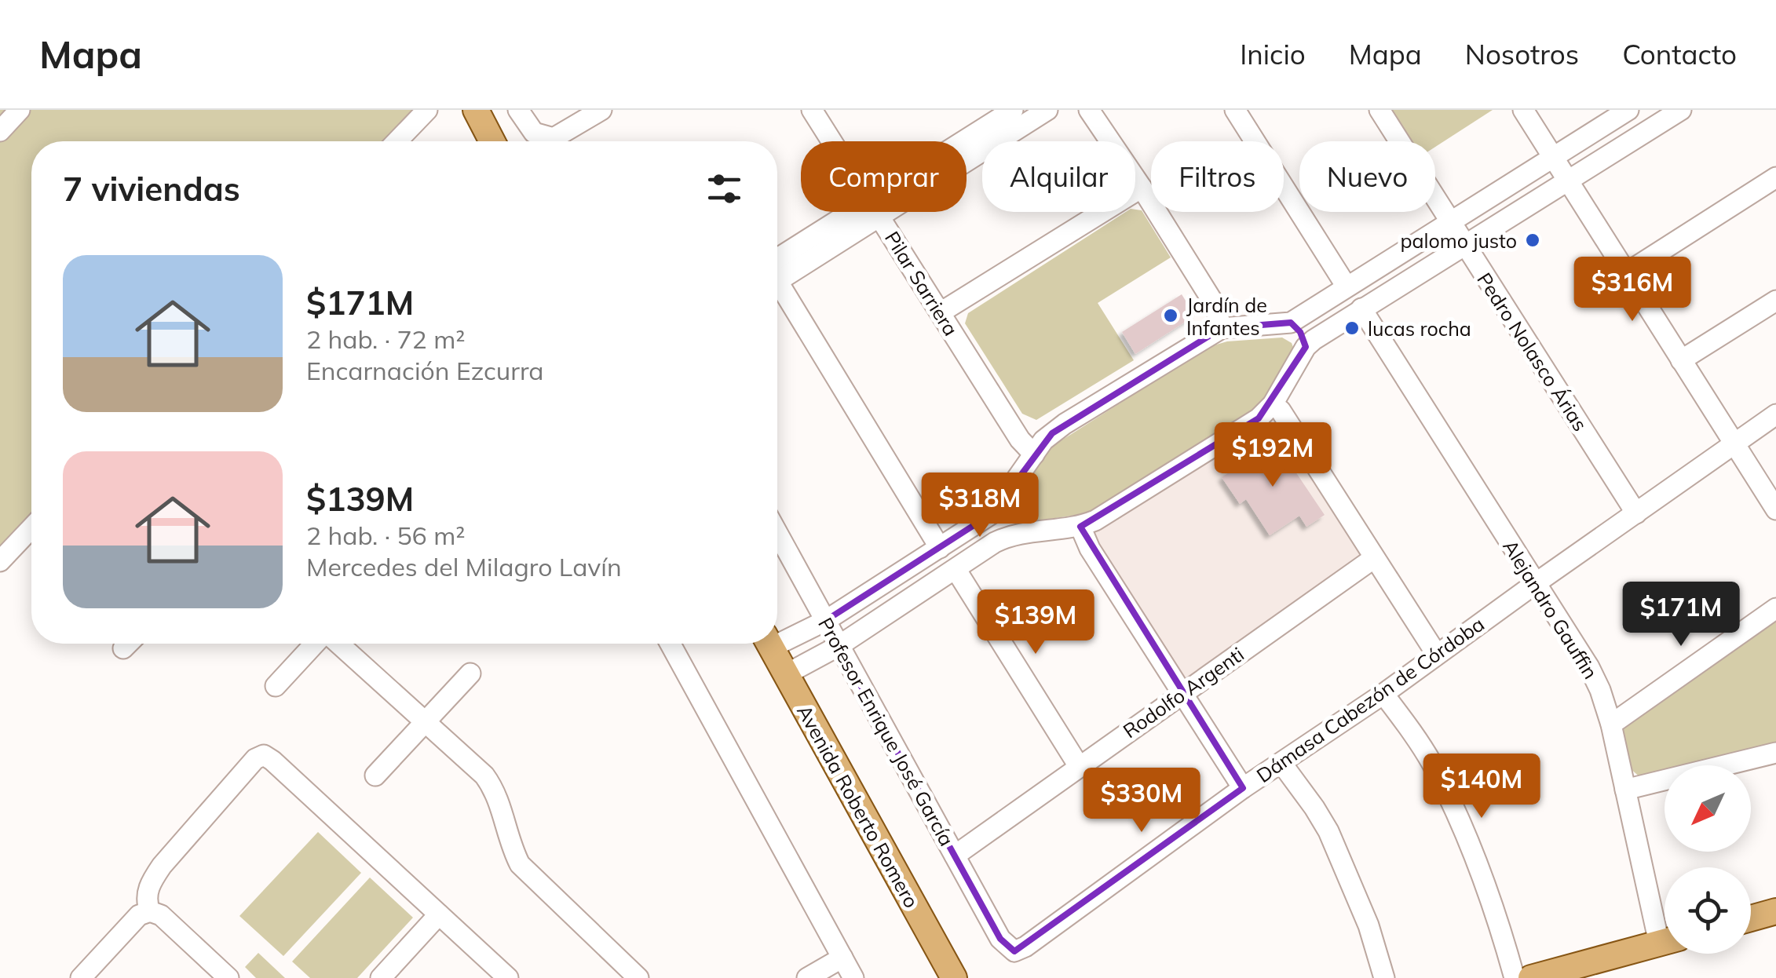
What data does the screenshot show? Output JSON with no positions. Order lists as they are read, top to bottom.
{
  "streets": {
    "main road": ["Avenida Roberto Romero"],
    "street": [
      "Pilar Sarriera",
      "Pedro Nolasco Árias",
      "Alejandro Gauffin",
      "Rodolfo Argenti",
      "Dámasa Cabezón de Córdoba",
      "Profesor Enrique José García"
    ]
  },
  "crossings": [
    ["Pedro Nolasco Árias", "Dámasa Cabezón de Córdoba"],
    ["Alejandro Gauffin", "Dámasa Cabezón de Córdoba"],
    ["Rodolfo Argenti", "Profesor Enrique José García"],
    ["Dámasa Cabezón de Córdoba", "Profesor Enrique José García"]
  ],
  "places": ["palomo justo", "Jardín de Infantes", "lucas rocha"],
  "north": "bottom left",
  "page": {
    "header": "Mapa",
    "nav": [
      "Inicio",
      "Mapa",
      "Nosotros",
      "Contacto"
    ],
    "chip": [
      "Comprar",
      "Alquilar",
      "Filtros",
      "Nuevo"
    ],
    "heading": "7 viviendas",
    "list": [
      {
        "name": "$171M",
        "note": "2 hab. · 72 m² · Encarnación Ezcurra"
      },
      {
        "name": "$139M",
        "note": "2 hab. · 56 m² · Mercedes del Milagro Lavín"
      }
    ],
    "price": [
      "$316M",
      "$192M",
      "$318M",
      "$171M",
      "$139M",
      "$140M",
      "$330M"
    ]
  }
}
